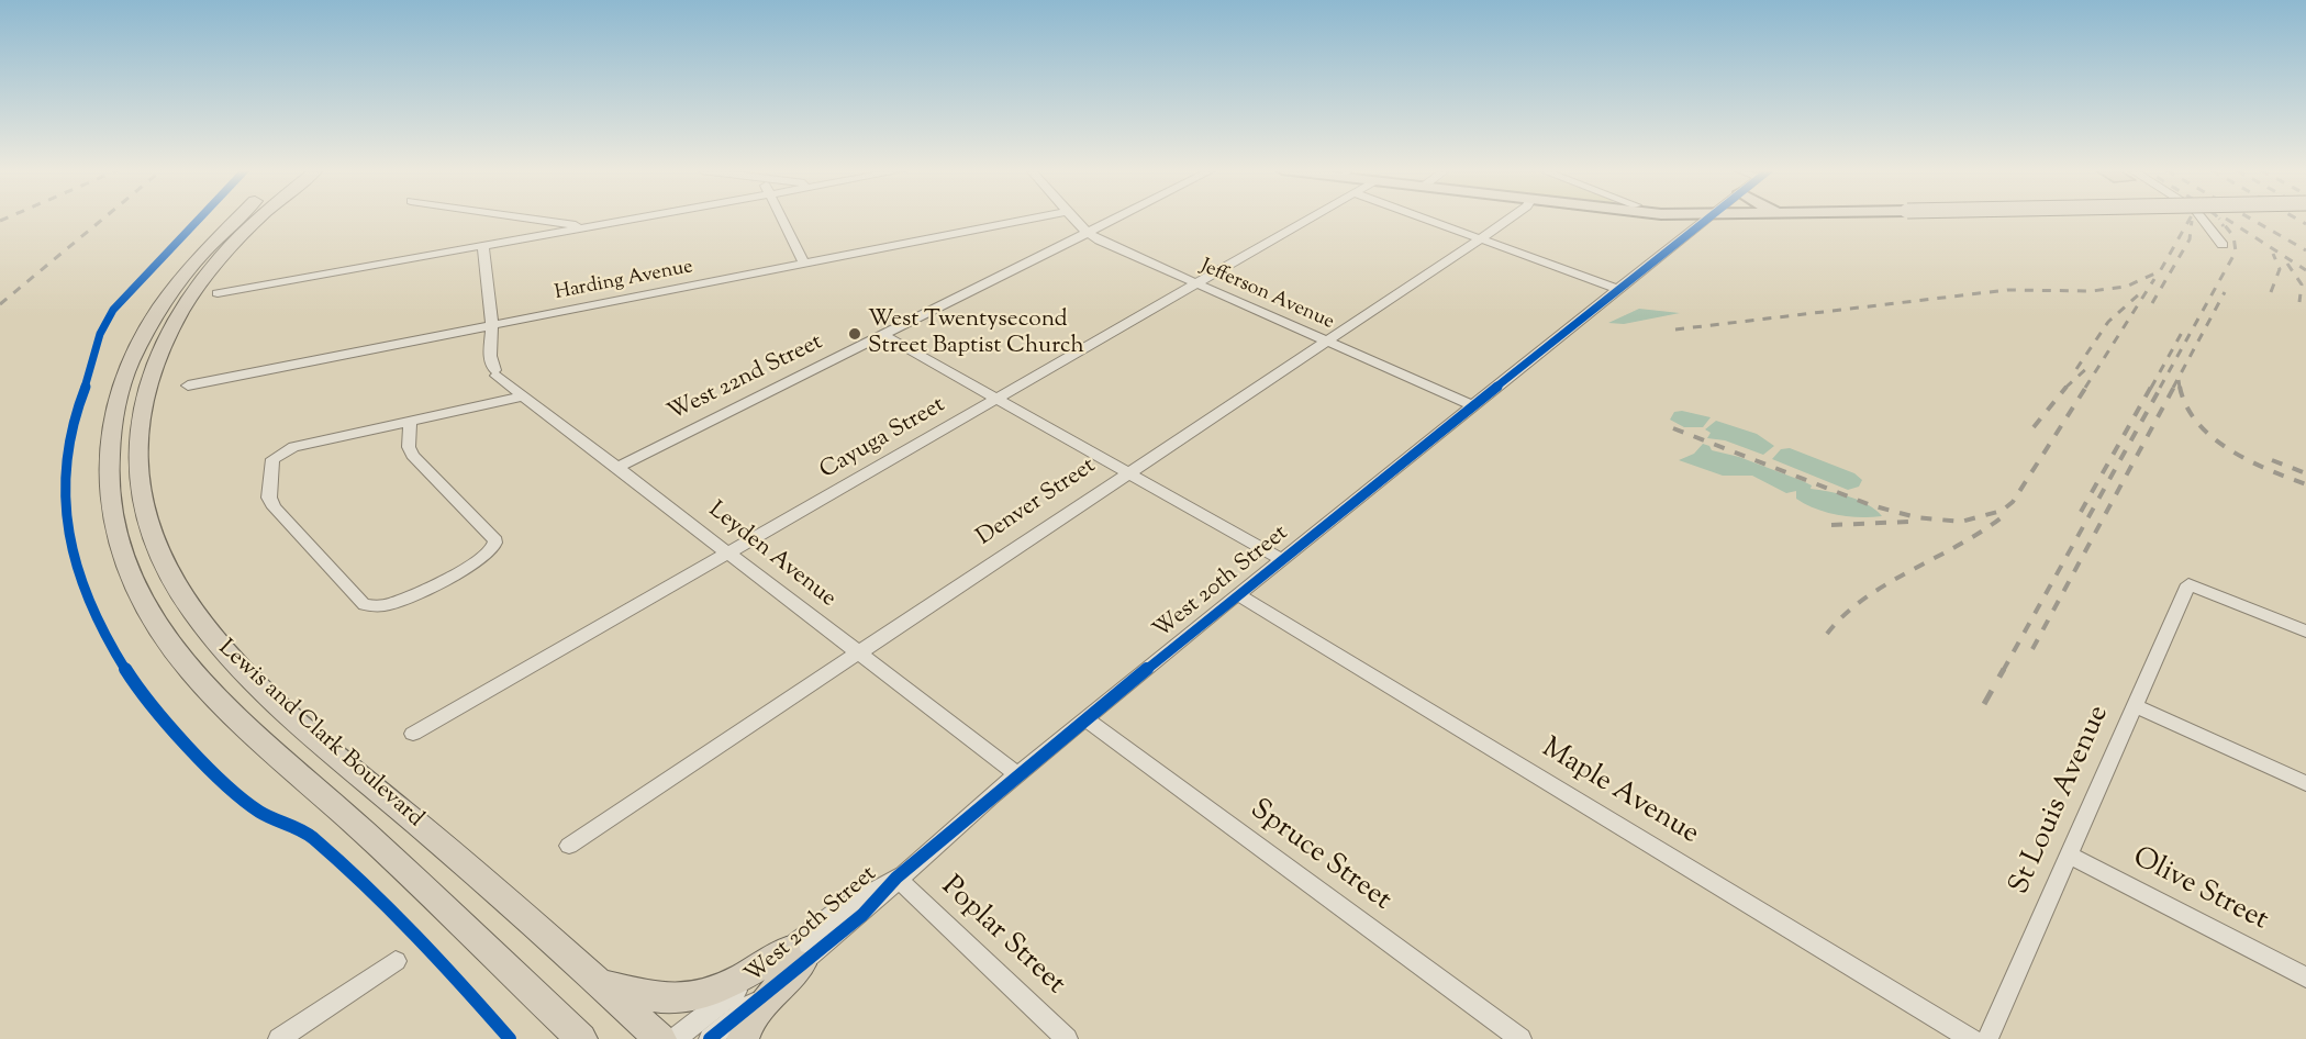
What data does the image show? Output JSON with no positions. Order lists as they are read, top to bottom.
{
  "streets": {
    "highway": ["Lewis and Clark Boulevard"],
    "street": [
      "Harding Avenue",
      "Jefferson Avenue",
      "West 22nd Street",
      "Cayuga Street",
      "Denver Street",
      "Leyden Avenue",
      "West 20th Street",
      "Maple Avenue",
      "St Louis Avenue",
      "Spruce Street",
      "Olive Street",
      "Poplar Street"
    ]
  },
  "crossings": [
    ["Harding Avenue", "Leyden Avenue"],
    ["Jefferson Avenue", "West 22nd Street"],
    ["Jefferson Avenue", "Cayuga Street"],
    ["Jefferson Avenue", "Denver Street"],
    ["Jefferson Avenue", "West 20th Street"],
    ["West 22nd Street", "Leyden Avenue"],
    ["Cayuga Street", "Leyden Avenue"],
    ["Denver Street", "Leyden Avenue"],
    ["Leyden Avenue", "West 20th Street"],
    ["West 20th Street", "Maple Avenue"],
    ["West 20th Street", "Spruce Street"],
    ["West 20th Street", "Poplar Street"],
    ["St Louis Avenue", "Olive Street"]
  ],
  "places": ["West Twentysecond Street Baptist Church"]
}
